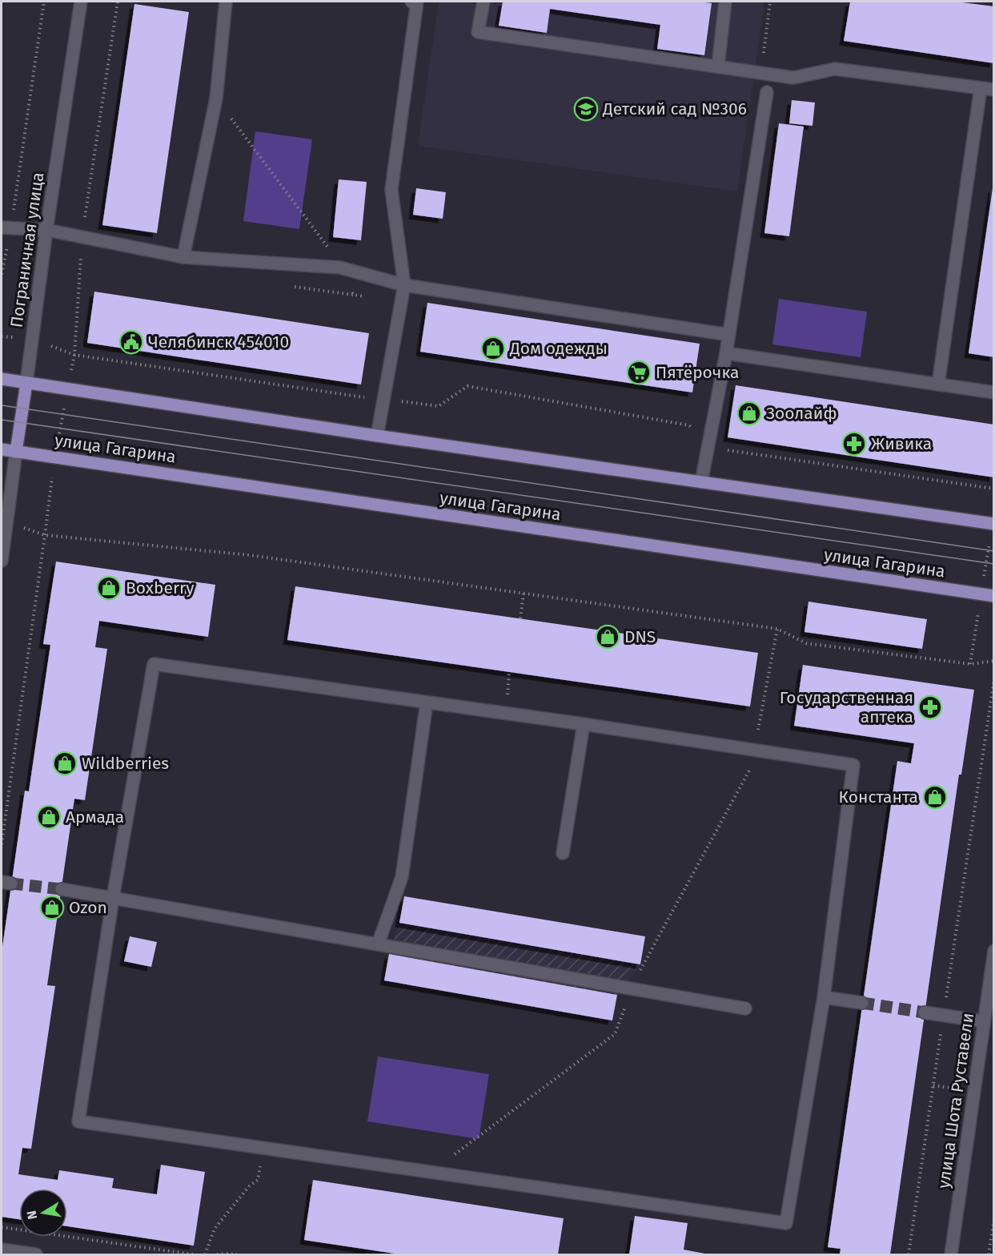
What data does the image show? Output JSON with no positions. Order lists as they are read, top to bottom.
{
  "streets": {
    "main road": ["Пограничная улица", "улица Гагарина"],
    "street": ["улица Шота Руставели"]
  },
  "crossings": [
    ["Пограничная улица", "улица Гагарина"]
  ],
  "places": {
    "school or university": ["Детский сад №306"],
    "public building": ["Челябинск 454010"],
    "shop": [
      "Дом одежды",
      "Зоолайф",
      "Boxberry",
      "DNS",
      "Wildberries",
      "Константа",
      "Армада",
      "Ozon"
    ],
    "supermarket": ["Пятёрочка"],
    "pharmacy": ["Живика", "Государственная аптека"]
  },
  "north": "left"
}
